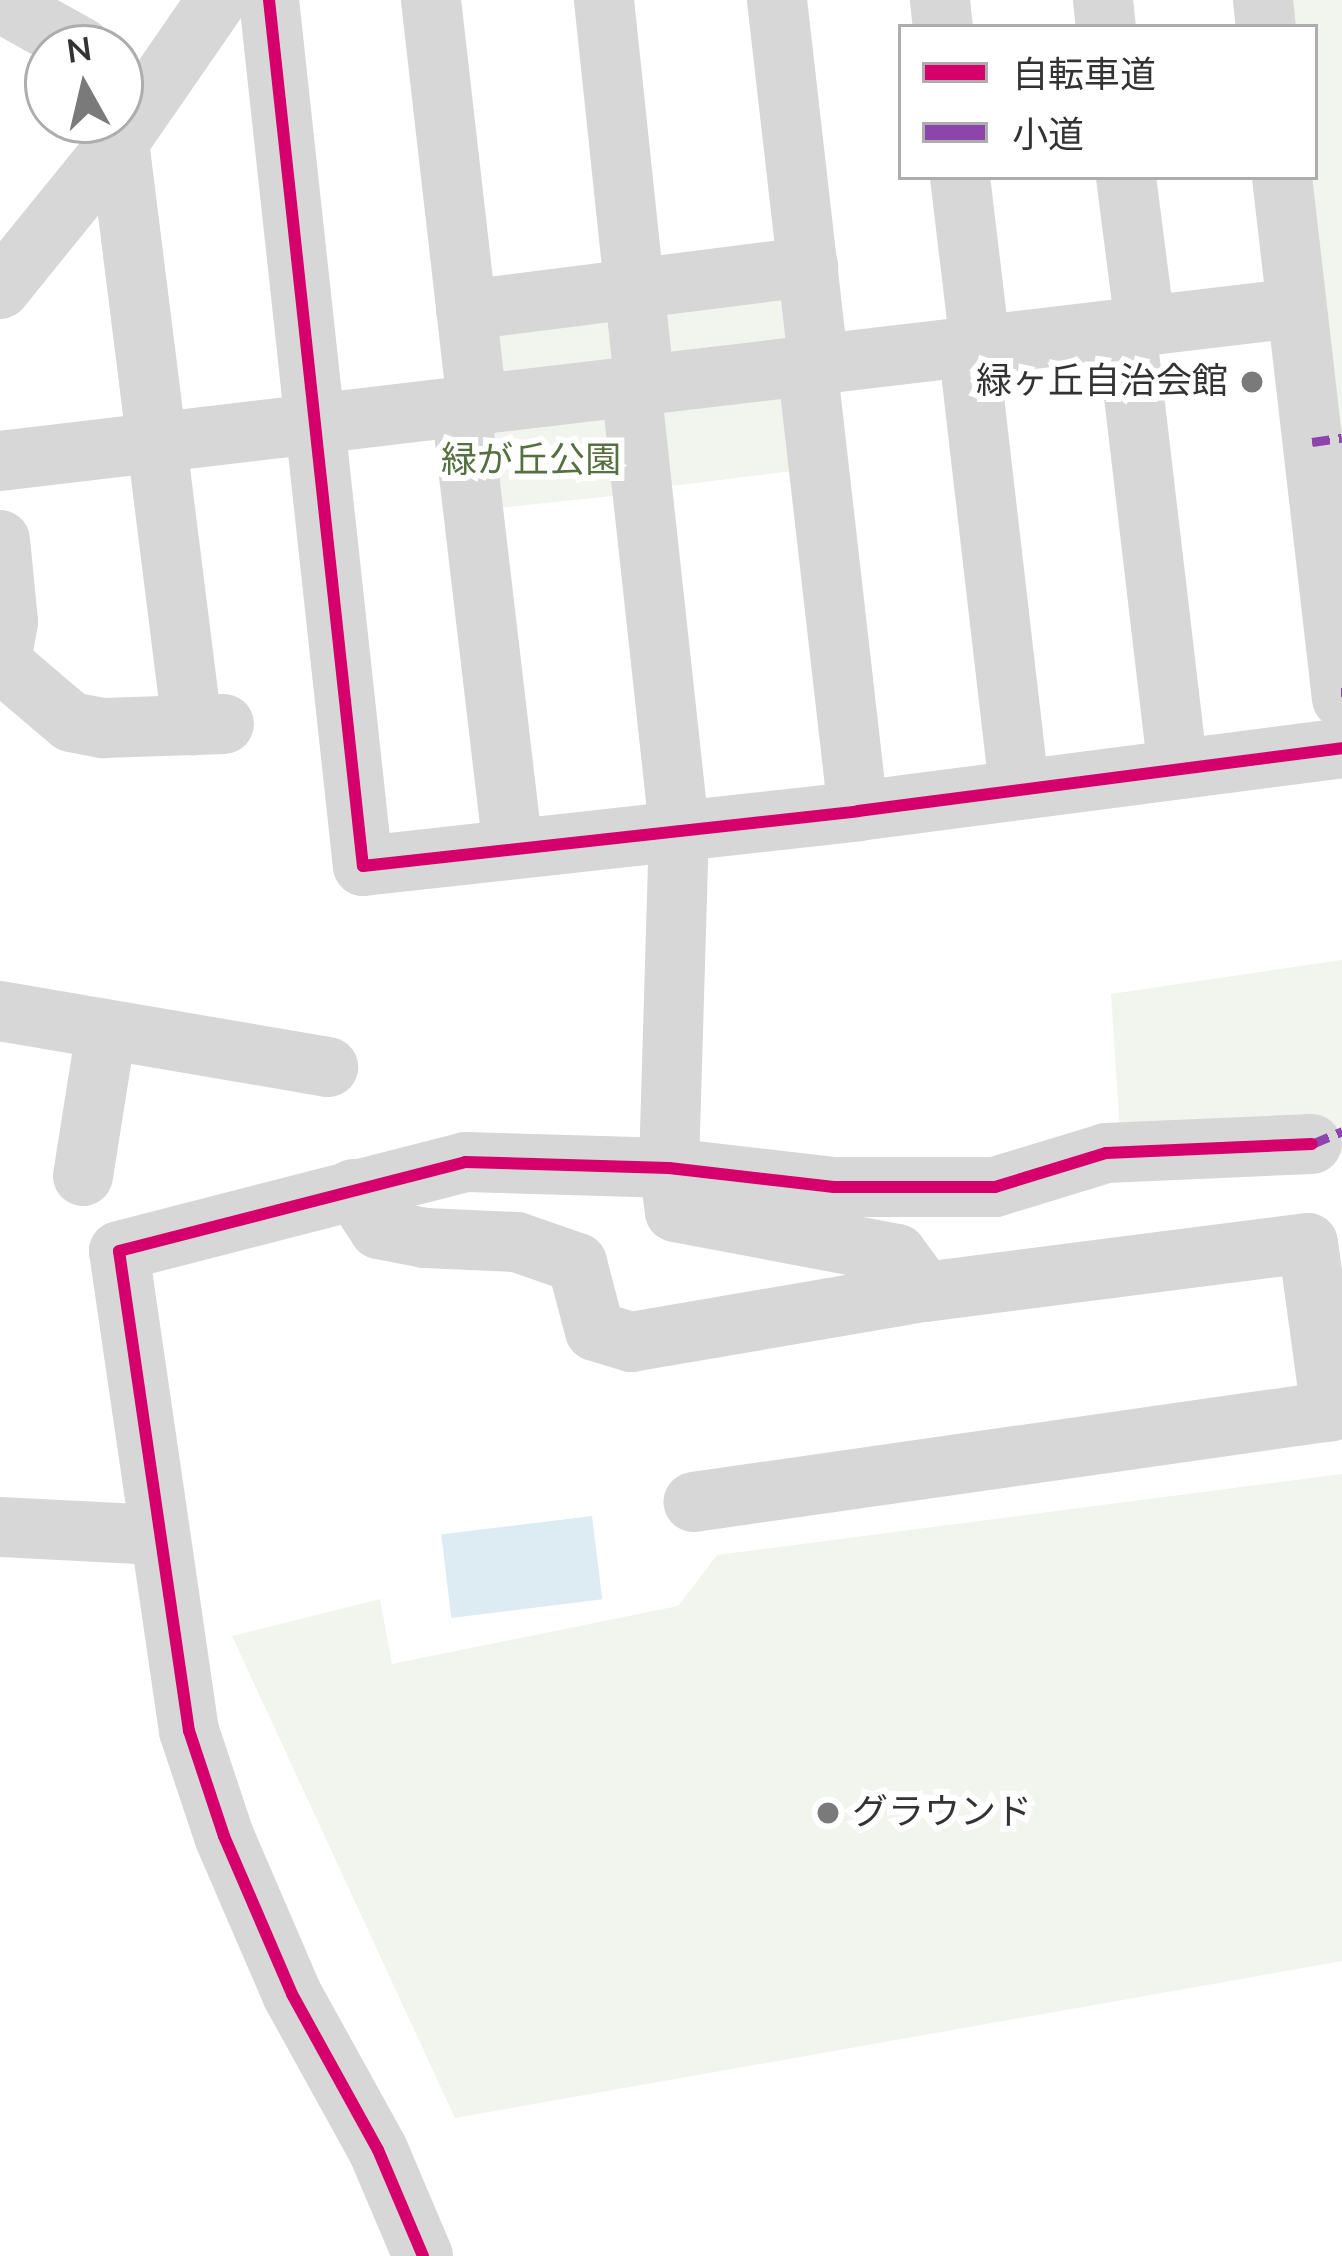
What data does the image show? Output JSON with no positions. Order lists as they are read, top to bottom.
{
  "parks": ["緑が丘公園"],
  "places": ["緑ヶ丘自治会館", "グラウンド"],
  "legend": ["自転車道", "小道"],
  "north": "top"
}
